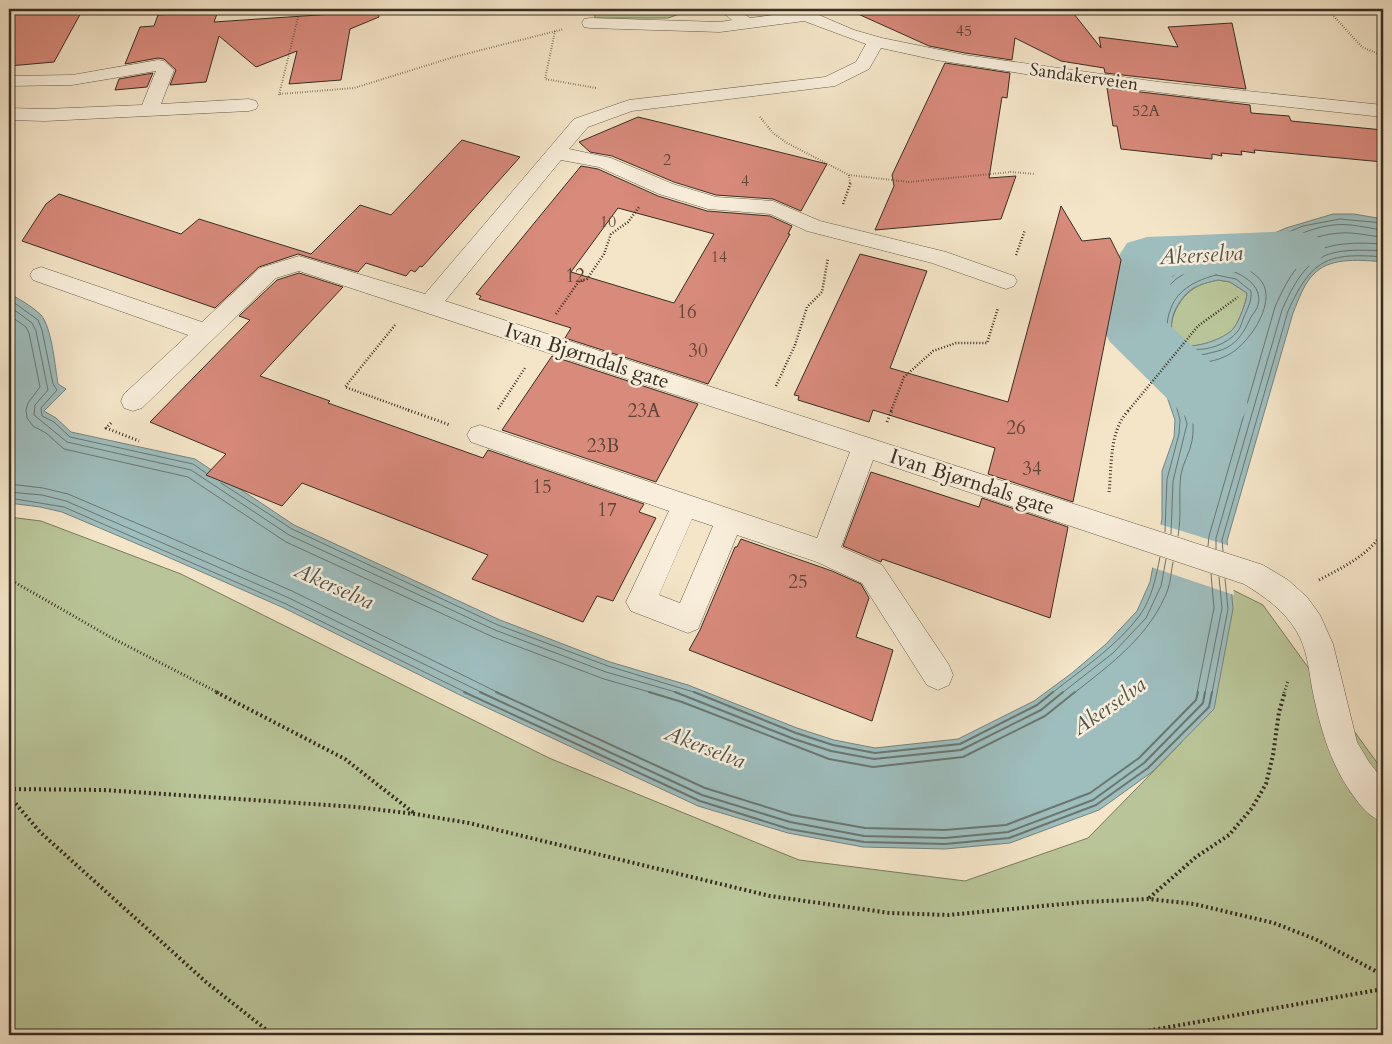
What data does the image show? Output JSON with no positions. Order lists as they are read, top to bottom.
{
  "streets": {
    "street": ["Sandakerveien", "Ivan Bjørndals gate"]
  },
  "water": ["Akerselva"],
  "house_numbers": [
    "45",
    "52A",
    "2",
    "4",
    "10",
    "14",
    "12",
    "16",
    "30",
    "23A",
    "26",
    "23B",
    "34",
    "15",
    "17",
    "25"
  ]
}
